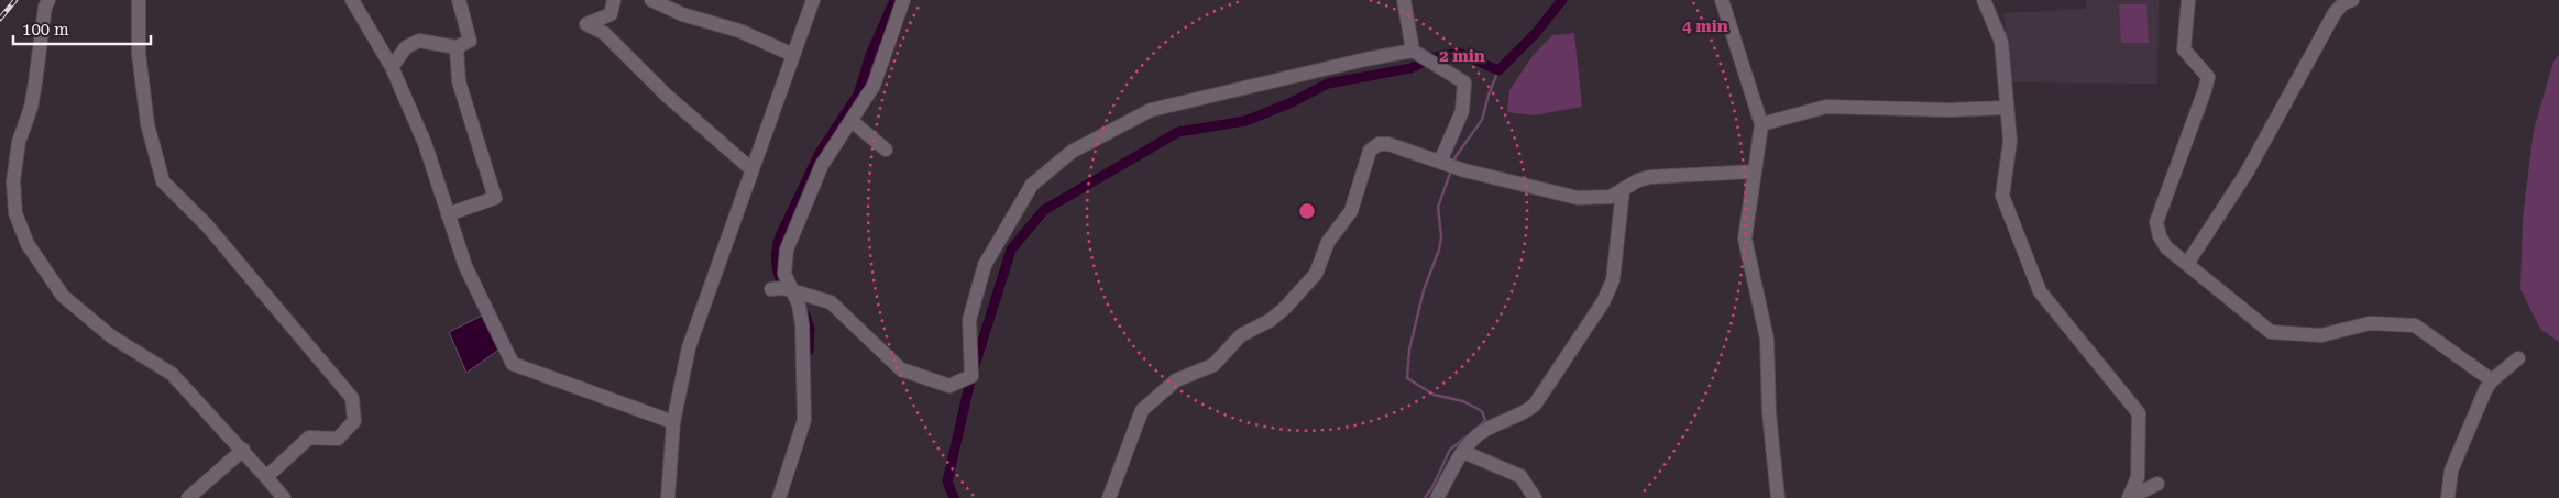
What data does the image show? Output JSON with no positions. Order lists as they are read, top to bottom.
{
  "scale_bar": "100 m",
  "rings": ["4 min", "2 min"]
}
